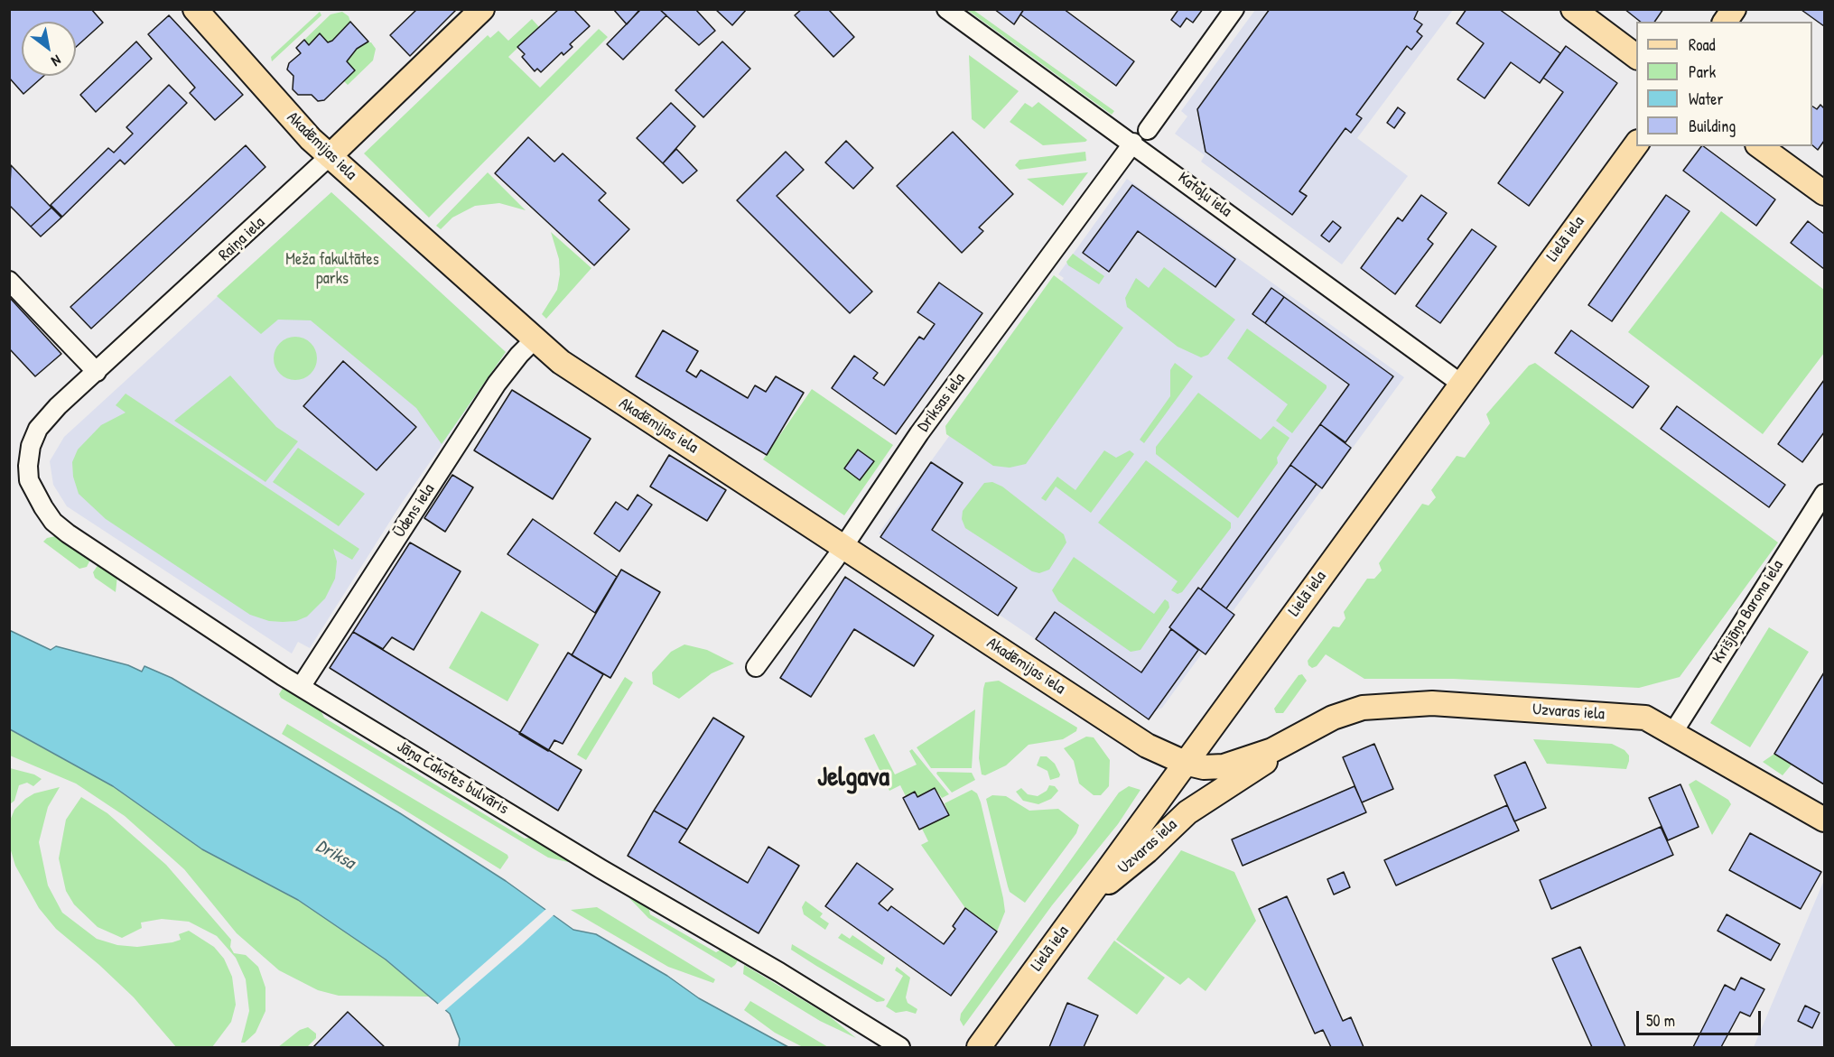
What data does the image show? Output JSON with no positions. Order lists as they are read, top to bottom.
{
  "streets": {
    "main road": [
      "Akadēmijas iela",
      "Raiņa iela",
      "Lielā iela",
      "Uzvaras iela"
    ],
    "street": [
      "Katoļu iela",
      "Driksas iela",
      "Ūdens iela",
      "Krišjāņa Barona iela",
      "Jāņa Čakstes bulvāris"
    ]
  },
  "crossings": [
    ["Akadēmijas iela", "Raiņa iela"],
    ["Akadēmijas iela", "Lielā iela"],
    ["Akadēmijas iela", "Driksas iela"],
    ["Akadēmijas iela", "Ūdens iela"],
    ["Akadēmijas iela", "Uzvaras iela"],
    ["Katoļu iela", "Lielā iela"],
    ["Katoļu iela", "Driksas iela"],
    ["Raiņa iela", "Jāņa Čakstes bulvāris"],
    ["Lielā iela", "Uzvaras iela"],
    ["Ūdens iela", "Jāņa Čakstes bulvāris"],
    ["Krišjāņa Barona iela", "Uzvaras iela"]
  ],
  "districts": ["Jelgava"],
  "water": ["Driksa"],
  "parks": ["Meža fakultātes parks"],
  "legend": [
    "Road",
    "Park",
    "Water",
    "Building"
  ],
  "scale_bar": "50 m",
  "north": "bottom right"
}
